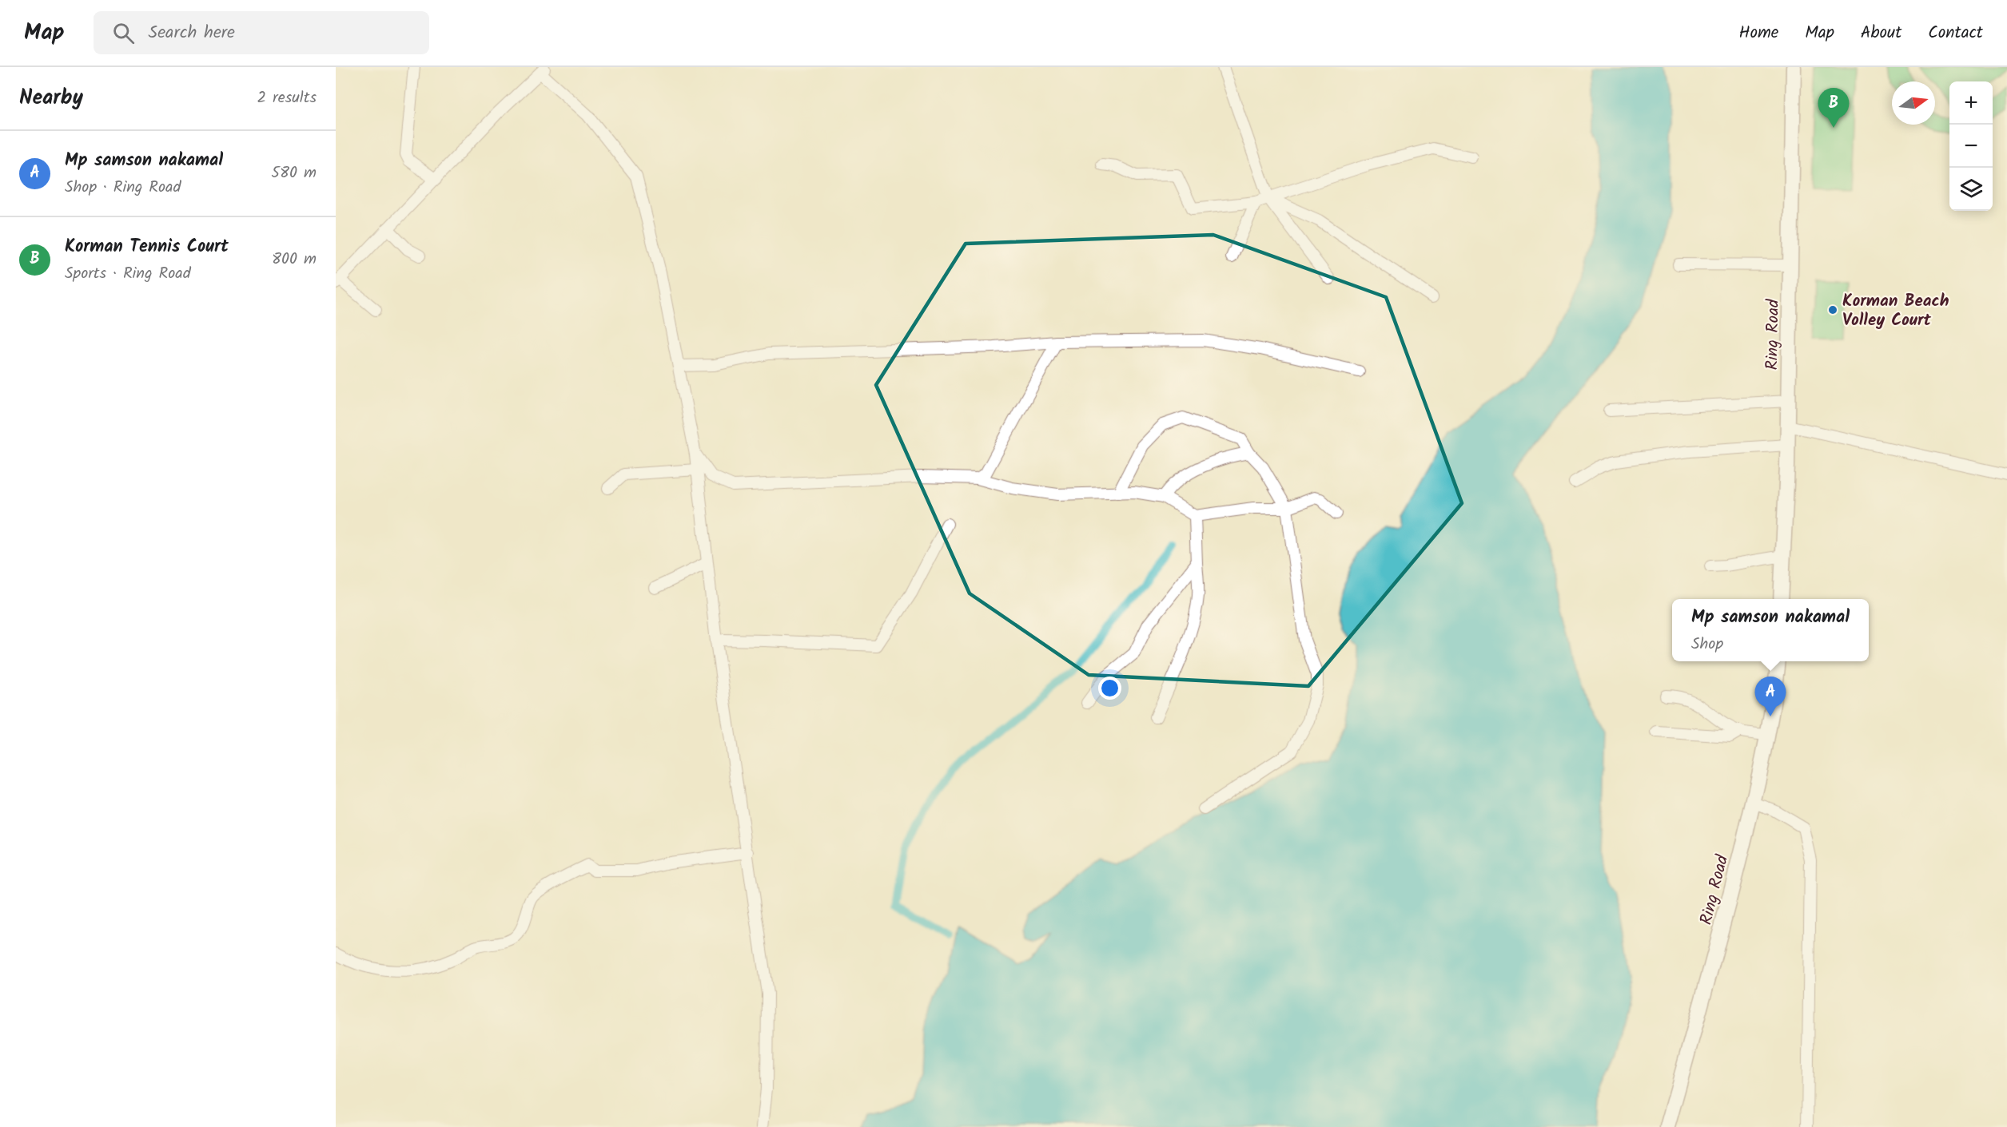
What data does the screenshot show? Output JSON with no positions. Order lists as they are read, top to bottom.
{
  "streets": {
    "main road": ["Ring Road"]
  },
  "places": ["Korman Beach Volley Court"],
  "north": "right",
  "page": {
    "header": "Map",
    "search": "Search here",
    "nav": [
      "Home",
      "Map",
      "About",
      "Contact"
    ],
    "heading": ["Nearby", "2 results"],
    "map_buttons": ["+", "−"],
    "pins": ["B", "A"],
    "list": [
      {
        "mark": "A",
        "name": "Mp samson nakamal",
        "note": "Shop · Ring Road",
        "value": "580 m"
      },
      {
        "mark": "B",
        "name": "Korman Tennis Court",
        "note": "Sports · Ring Road",
        "value": "800 m"
      }
    ],
    "popup": ["Mp samson nakamal", "Shop"]
  }
}
